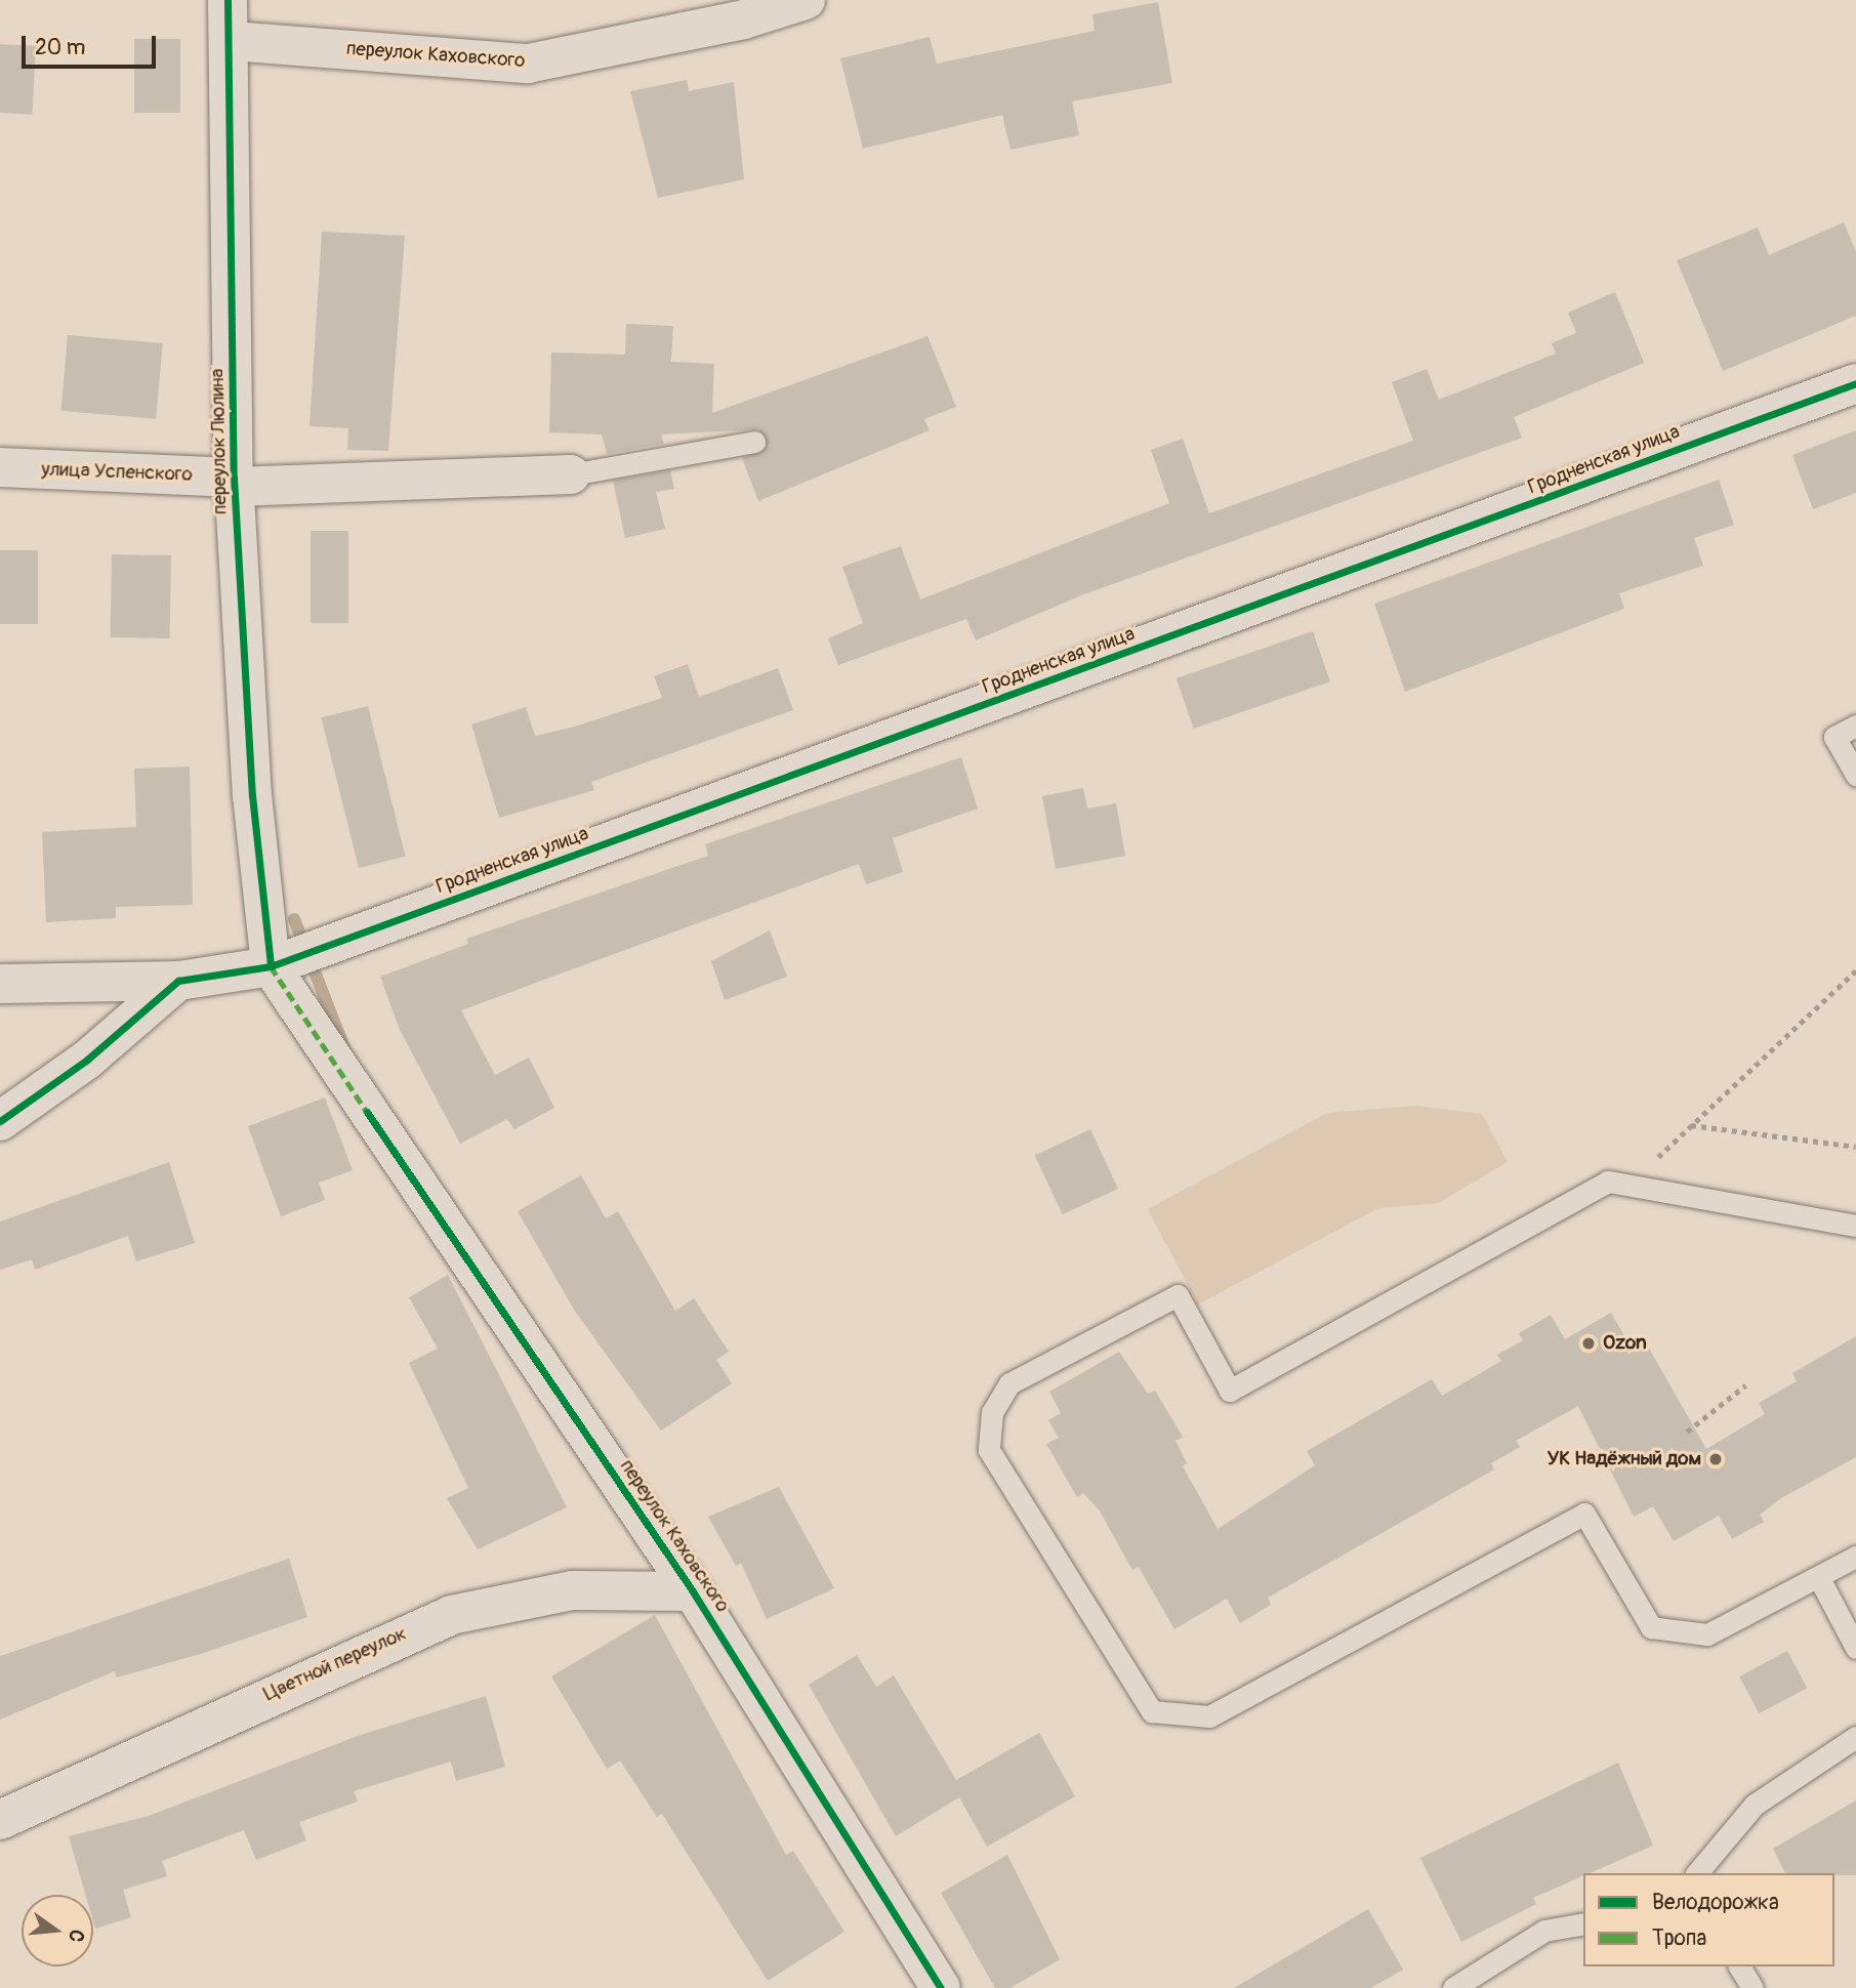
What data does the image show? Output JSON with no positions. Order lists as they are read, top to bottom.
{
  "streets": {
    "street": [
      "переулок Каховского",
      "переулок Люлина",
      "Гродненская улица",
      "улица Успенского",
      "Цветной переулок"
    ]
  },
  "crossings": [
    ["переулок Каховского", "переулок Люлина"],
    ["переулок Каховского", "Гродненская улица"],
    ["переулок Каховского", "Цветной переулок"],
    ["переулок Люлина", "Гродненская улица"],
    ["переулок Люлина", "улица Успенского"]
  ],
  "places": ["Ozon", "УК Надёжный дом"],
  "legend": ["Велодорожка", "Тропа"],
  "scale_bar": "20 m",
  "north": "right"
}
